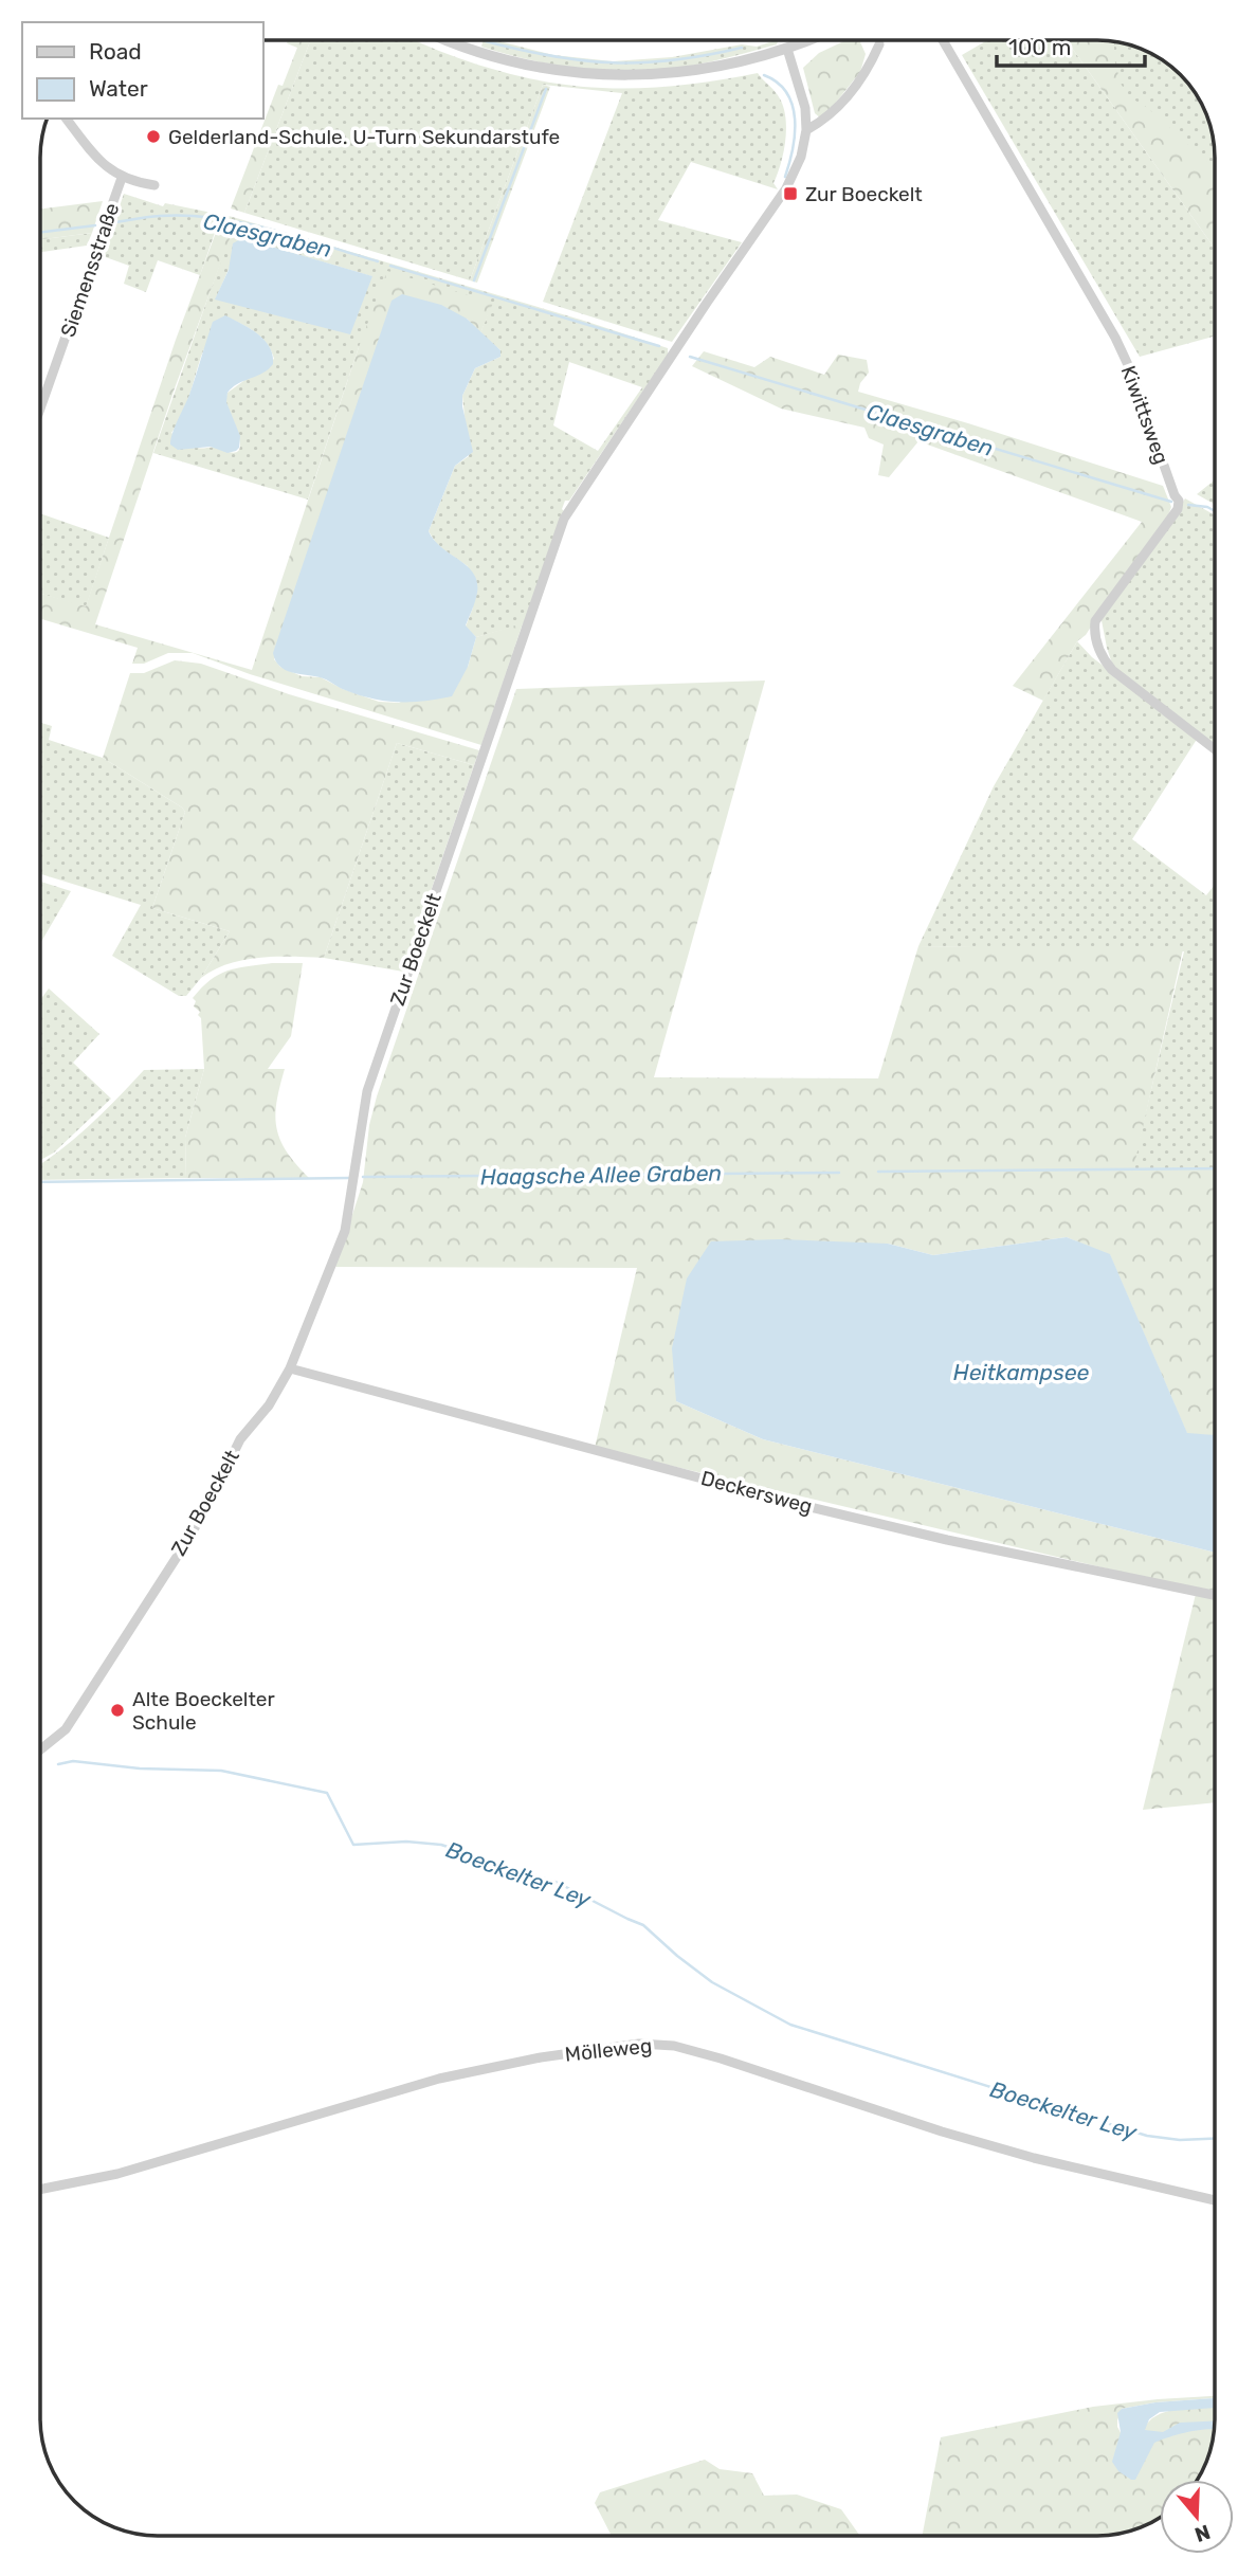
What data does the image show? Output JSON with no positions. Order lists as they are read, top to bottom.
{
  "streets": {
    "street": [
      "Siemensstraße",
      "Kiwittsweg",
      "Zur Boeckelt",
      "Deckersweg",
      "Mölleweg"
    ]
  },
  "crossings": [
    ["Zur Boeckelt", "Deckersweg"]
  ],
  "water": [
    "Claesgraben",
    "Haagsche Allee Graben",
    "Heitkampsee",
    "Boeckelter Ley"
  ],
  "places": {
    "other": ["Gelderland-Schule. U-Turn Sekundarstufe", "Alte Boeckelter Schule"],
    "transit": ["Zur Boeckelt"]
  },
  "legend": ["Road", "Water"],
  "scale_bar": "100 m",
  "north": "bottom"
}
